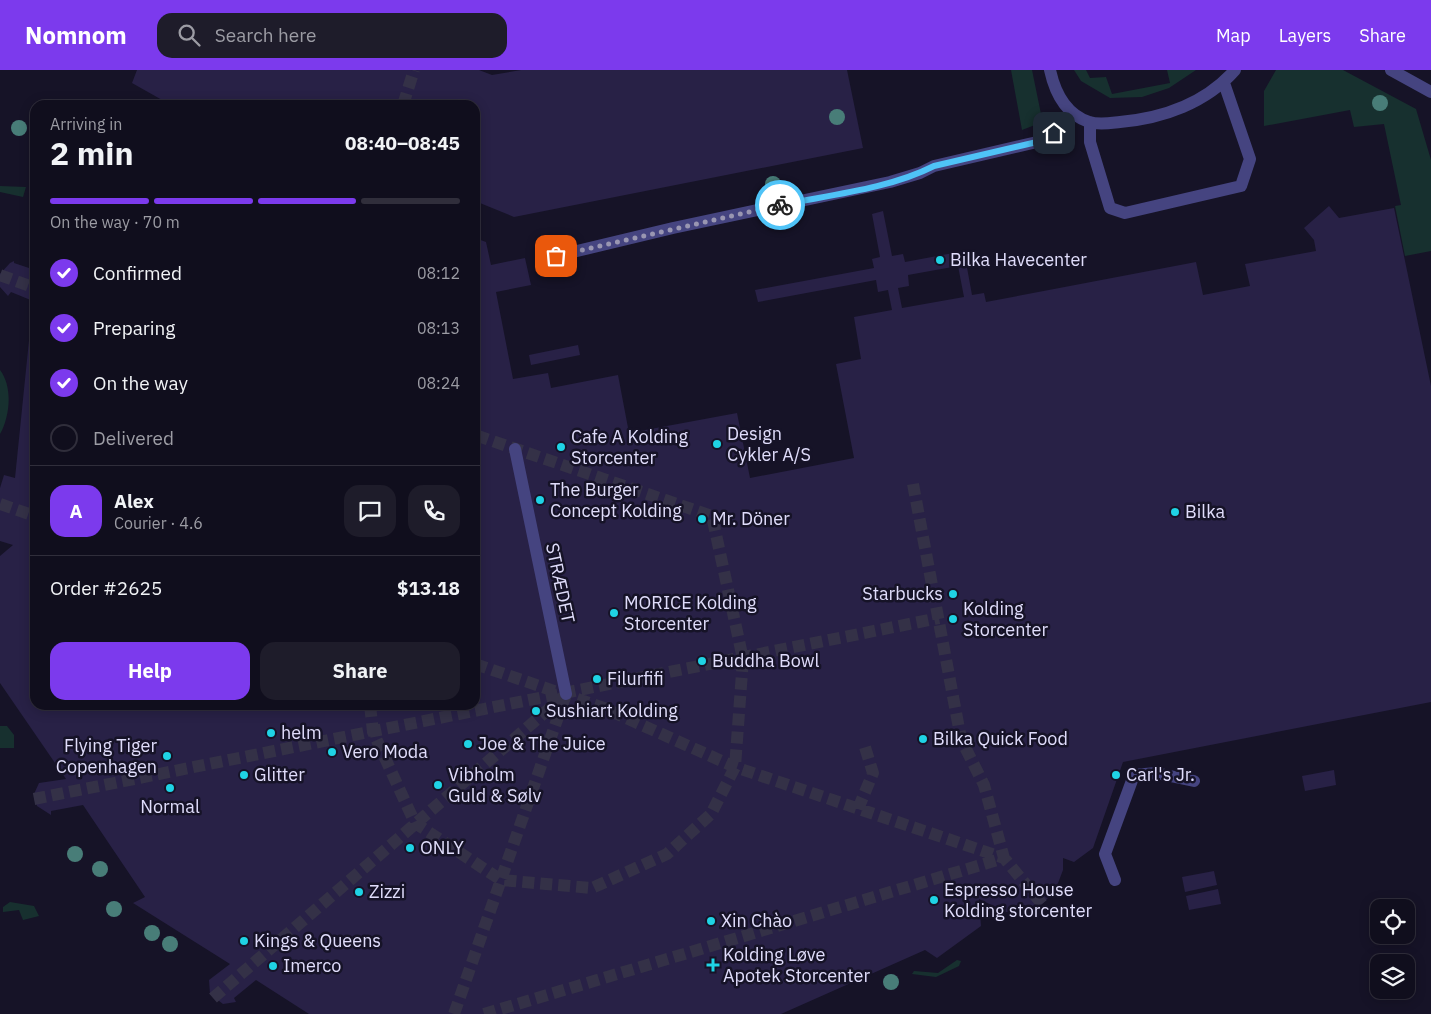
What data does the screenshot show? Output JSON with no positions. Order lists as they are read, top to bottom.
{
  "streets": {
    "street": ["STRÆDET"]
  },
  "places": {
    "other": [
      "Bilka Havecenter",
      "Design Cykler A/S",
      "Cafe A Kolding Storcenter",
      "The Burger Concept Kolding",
      "Bilka",
      "Mr. Döner",
      "Starbucks",
      "MORICE Kolding Storcenter",
      "Kolding Storcenter",
      "Buddha Bowl",
      "Filurfifi",
      "Sushiart Kolding",
      "helm",
      "Bilka Quick Food",
      "Joe & The Juice",
      "Vero Moda",
      "Flying Tiger Copenhagen",
      "Glitter",
      "Carl's Jr.",
      "Vibholm Guld & Sølv",
      "Normal",
      "ONLY",
      "Zizzi",
      "Espresso House Kolding storcenter",
      "Xin Chào",
      "Kings & Queens",
      "Imerco"
    ],
    "health": ["Kolding Løve Apotek Storcenter"]
  },
  "page": {
    "header": "Nomnom",
    "search": "Search here",
    "nav": ["Map", "Layers", "Share"],
    "heading": ["2 min", "Arriving in", "08:40–08:45"],
    "panel": [
      "Alex",
      "Courier · 4.6",
      "Order #2625",
      "$13.18"
    ],
    "bar": "On the way · 70 m",
    "list": [
      ["Confirmed", "08:12"],
      ["Preparing", "08:13"],
      ["On the way", "08:24"],
      "Delivered"
    ],
    "round": "A",
    "buttons": ["Help", "Share"]
  }
}
